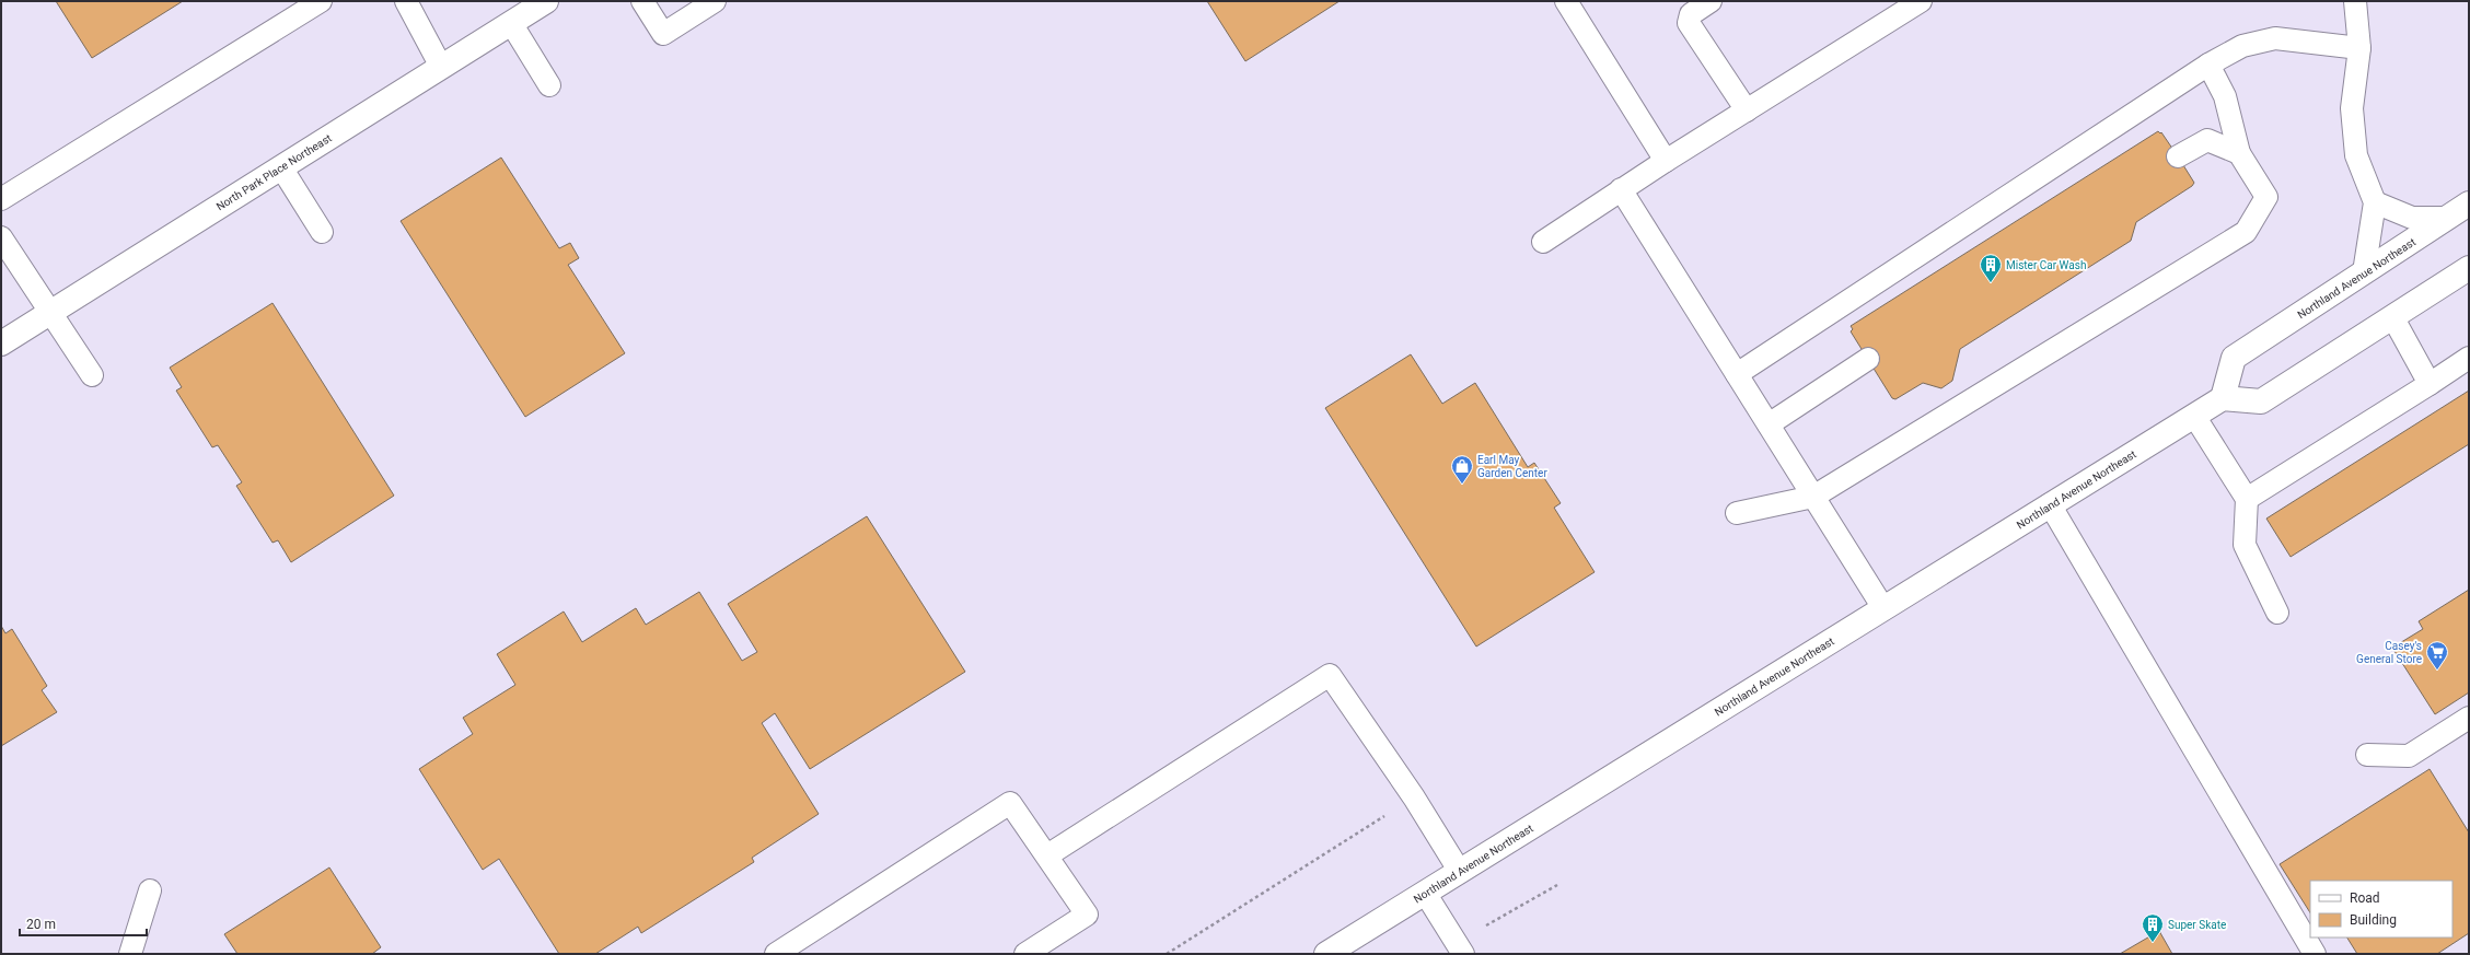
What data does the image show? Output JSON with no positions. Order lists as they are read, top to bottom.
{
  "streets": {
    "street": ["North Park Place Northeast", "Northland Avenue Northeast"]
  },
  "places": {
    "building": ["Mister Car Wash", "Super Skate"],
    "shop": ["Earl May Garden Center"],
    "supermarket": ["Casey's General Store"]
  },
  "legend": ["Road", "Building"],
  "scale_bar": "20 m"
}
